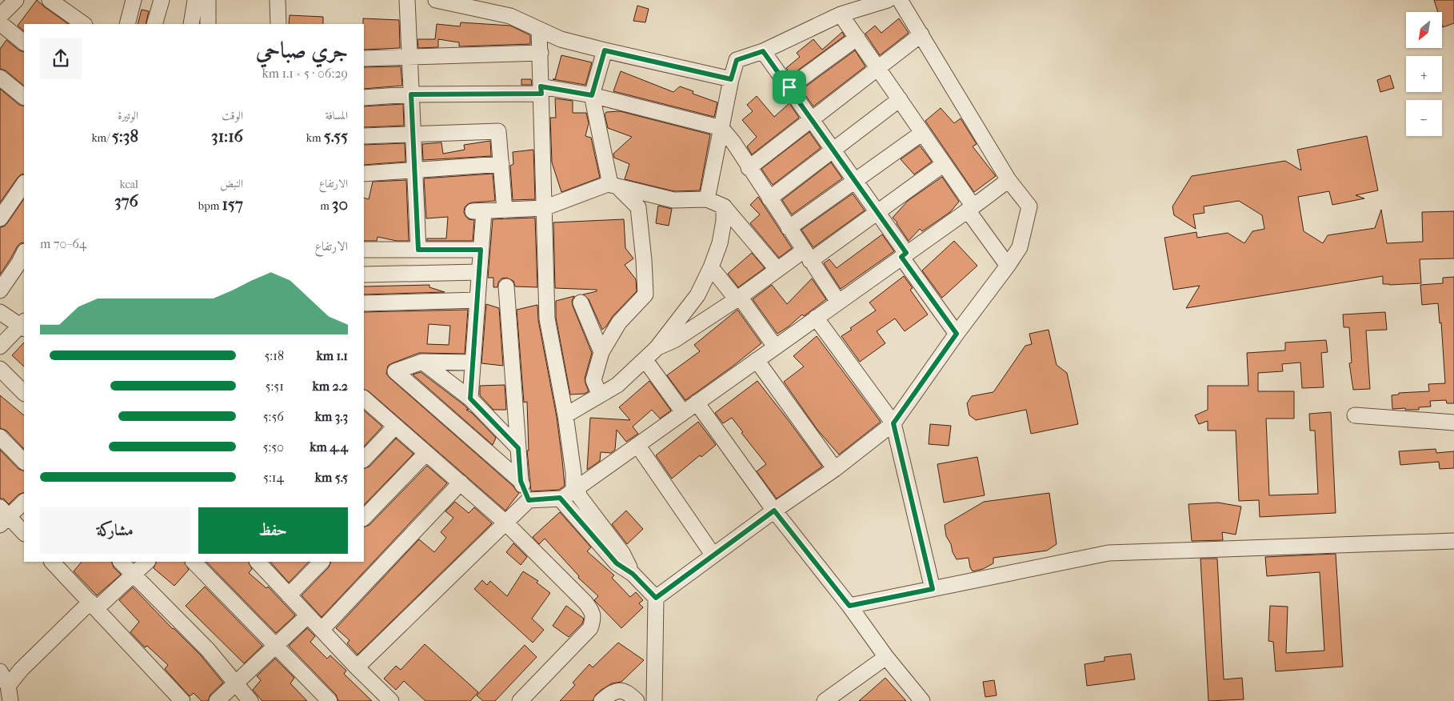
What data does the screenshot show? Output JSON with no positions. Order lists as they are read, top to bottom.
{
  "north": "bottom left",
  "page": {
    "map_buttons": ["+", "−"],
    "heading": ["جري صباحي", "06:29 · 5 × 1.1 km"],
    "stats": [
      ["المسافة", "5.55 km"],
      ["الوقت", "31:16"],
      ["الوتيرة", "5:38 /km"],
      ["الارتفاع", "30 m"],
      ["النبض", "157 bpm"],
      ["kcal", "376"]
    ],
    "chart": ["الارتفاع", "64–70 m"],
    "list": [
      {
        "name": "1.1 km",
        "note": "5:18"
      },
      {
        "name": "2.2 km",
        "note": "5:51"
      },
      {
        "name": "3.3 km",
        "note": "5:56"
      },
      {
        "name": "4.4 km",
        "note": "5:50"
      },
      {
        "name": "5.5 km",
        "note": "5:14"
      }
    ],
    "buttons": ["حفظ", "مشاركة"]
  }
}
